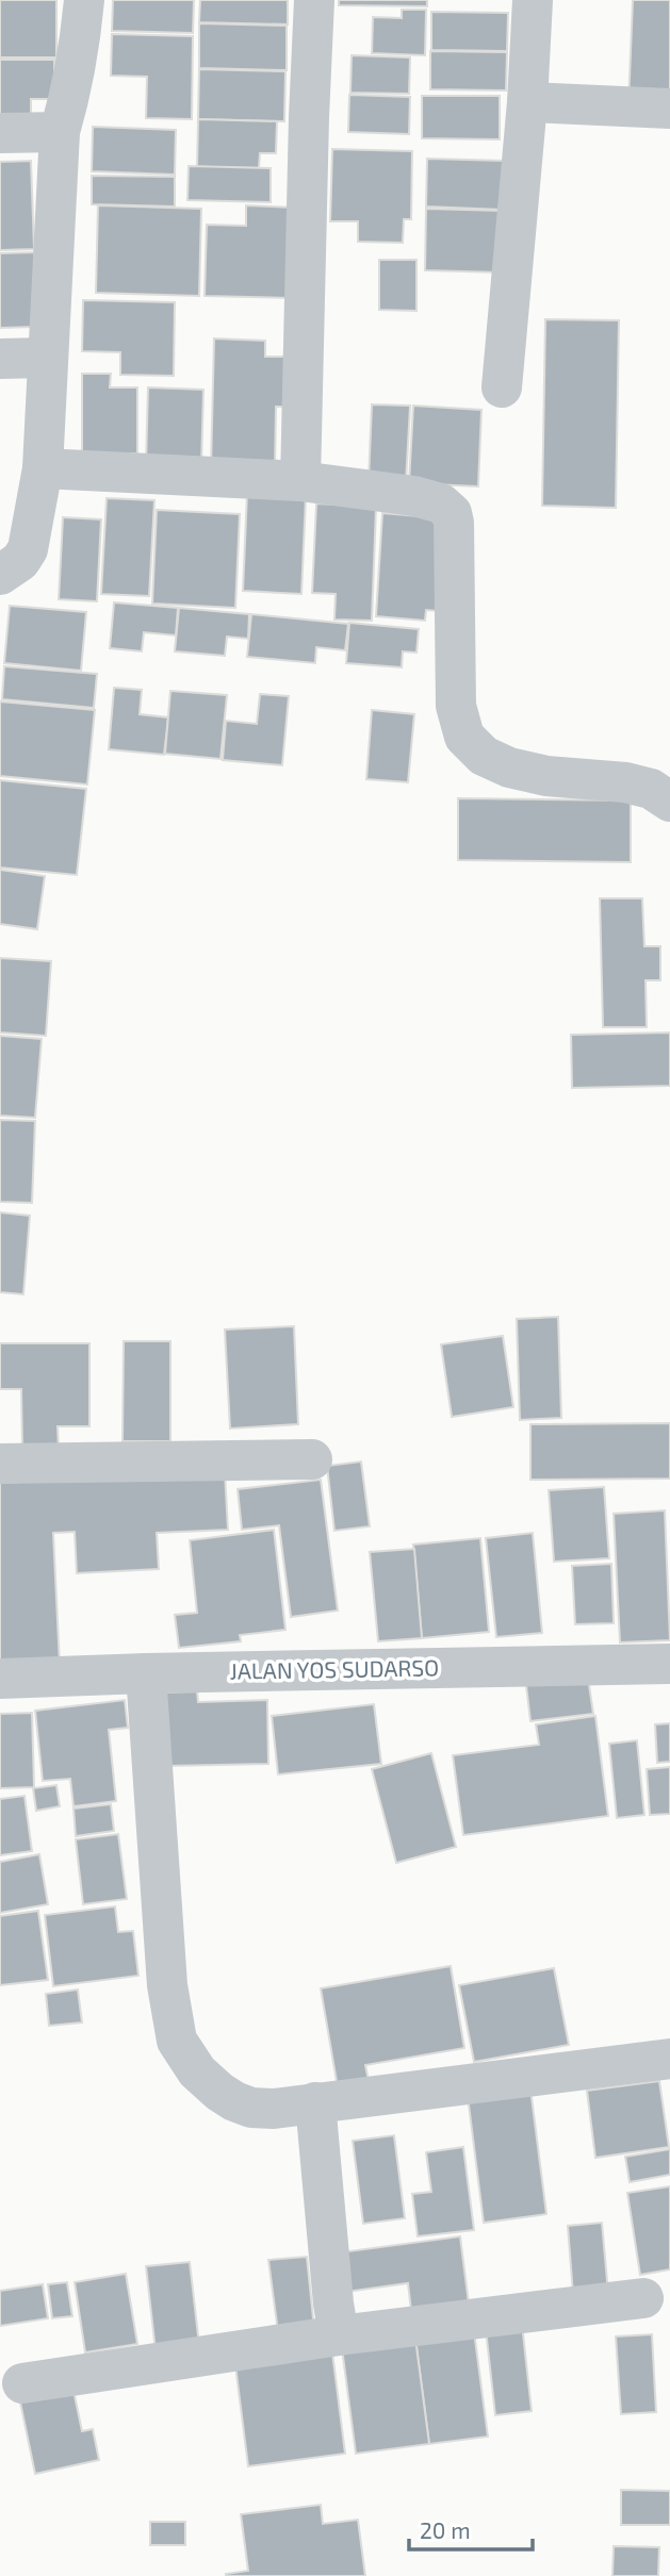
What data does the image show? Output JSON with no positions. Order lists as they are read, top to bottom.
{
  "streets": {
    "street": ["JALAN YOS SUDARSO"]
  },
  "scale_bar": "20 m"
}
